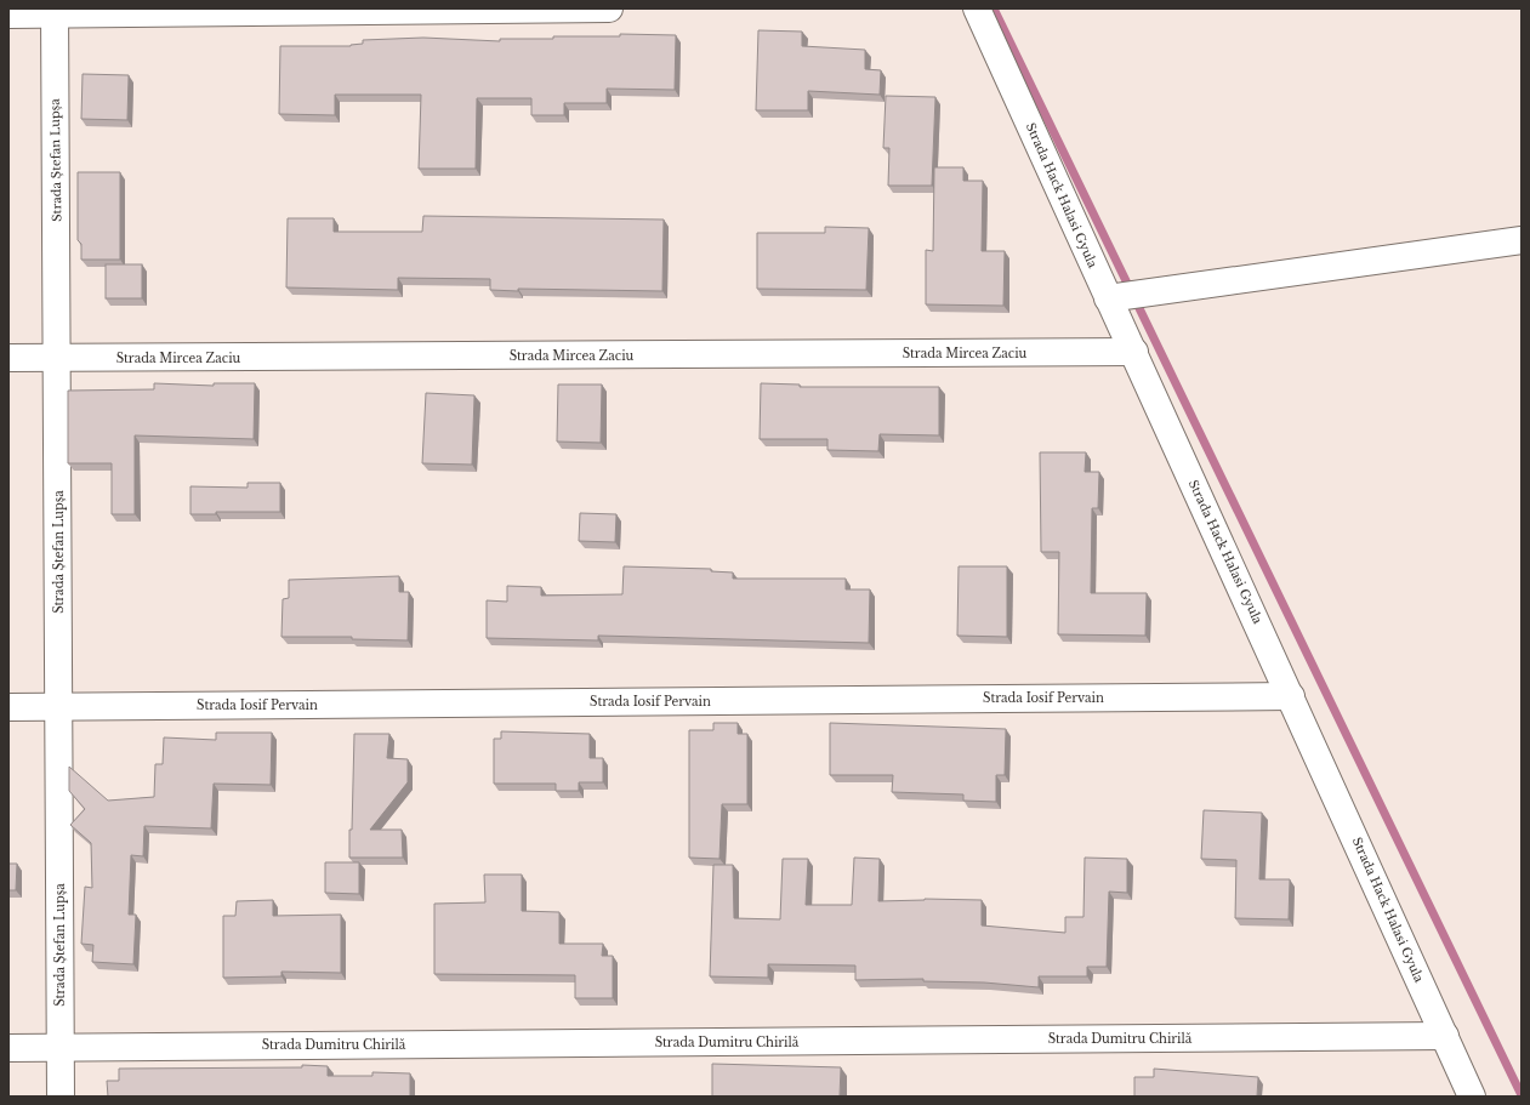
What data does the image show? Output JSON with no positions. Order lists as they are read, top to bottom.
{
  "streets": {
    "street": [
      "Strada Ștefan Lupșa",
      "Strada Hack Halasi Gyula",
      "Strada Mircea Zaciu",
      "Strada Iosif Pervain",
      "Strada Dumitru Chirilă"
    ]
  },
  "crossings": [
    ["Strada Ștefan Lupșa", "Strada Mircea Zaciu"],
    ["Strada Ștefan Lupșa", "Strada Iosif Pervain"],
    ["Strada Ștefan Lupșa", "Strada Dumitru Chirilă"],
    ["Strada Hack Halasi Gyula", "Strada Mircea Zaciu"],
    ["Strada Hack Halasi Gyula", "Strada Iosif Pervain"],
    ["Strada Hack Halasi Gyula", "Strada Dumitru Chirilă"]
  ]
}
